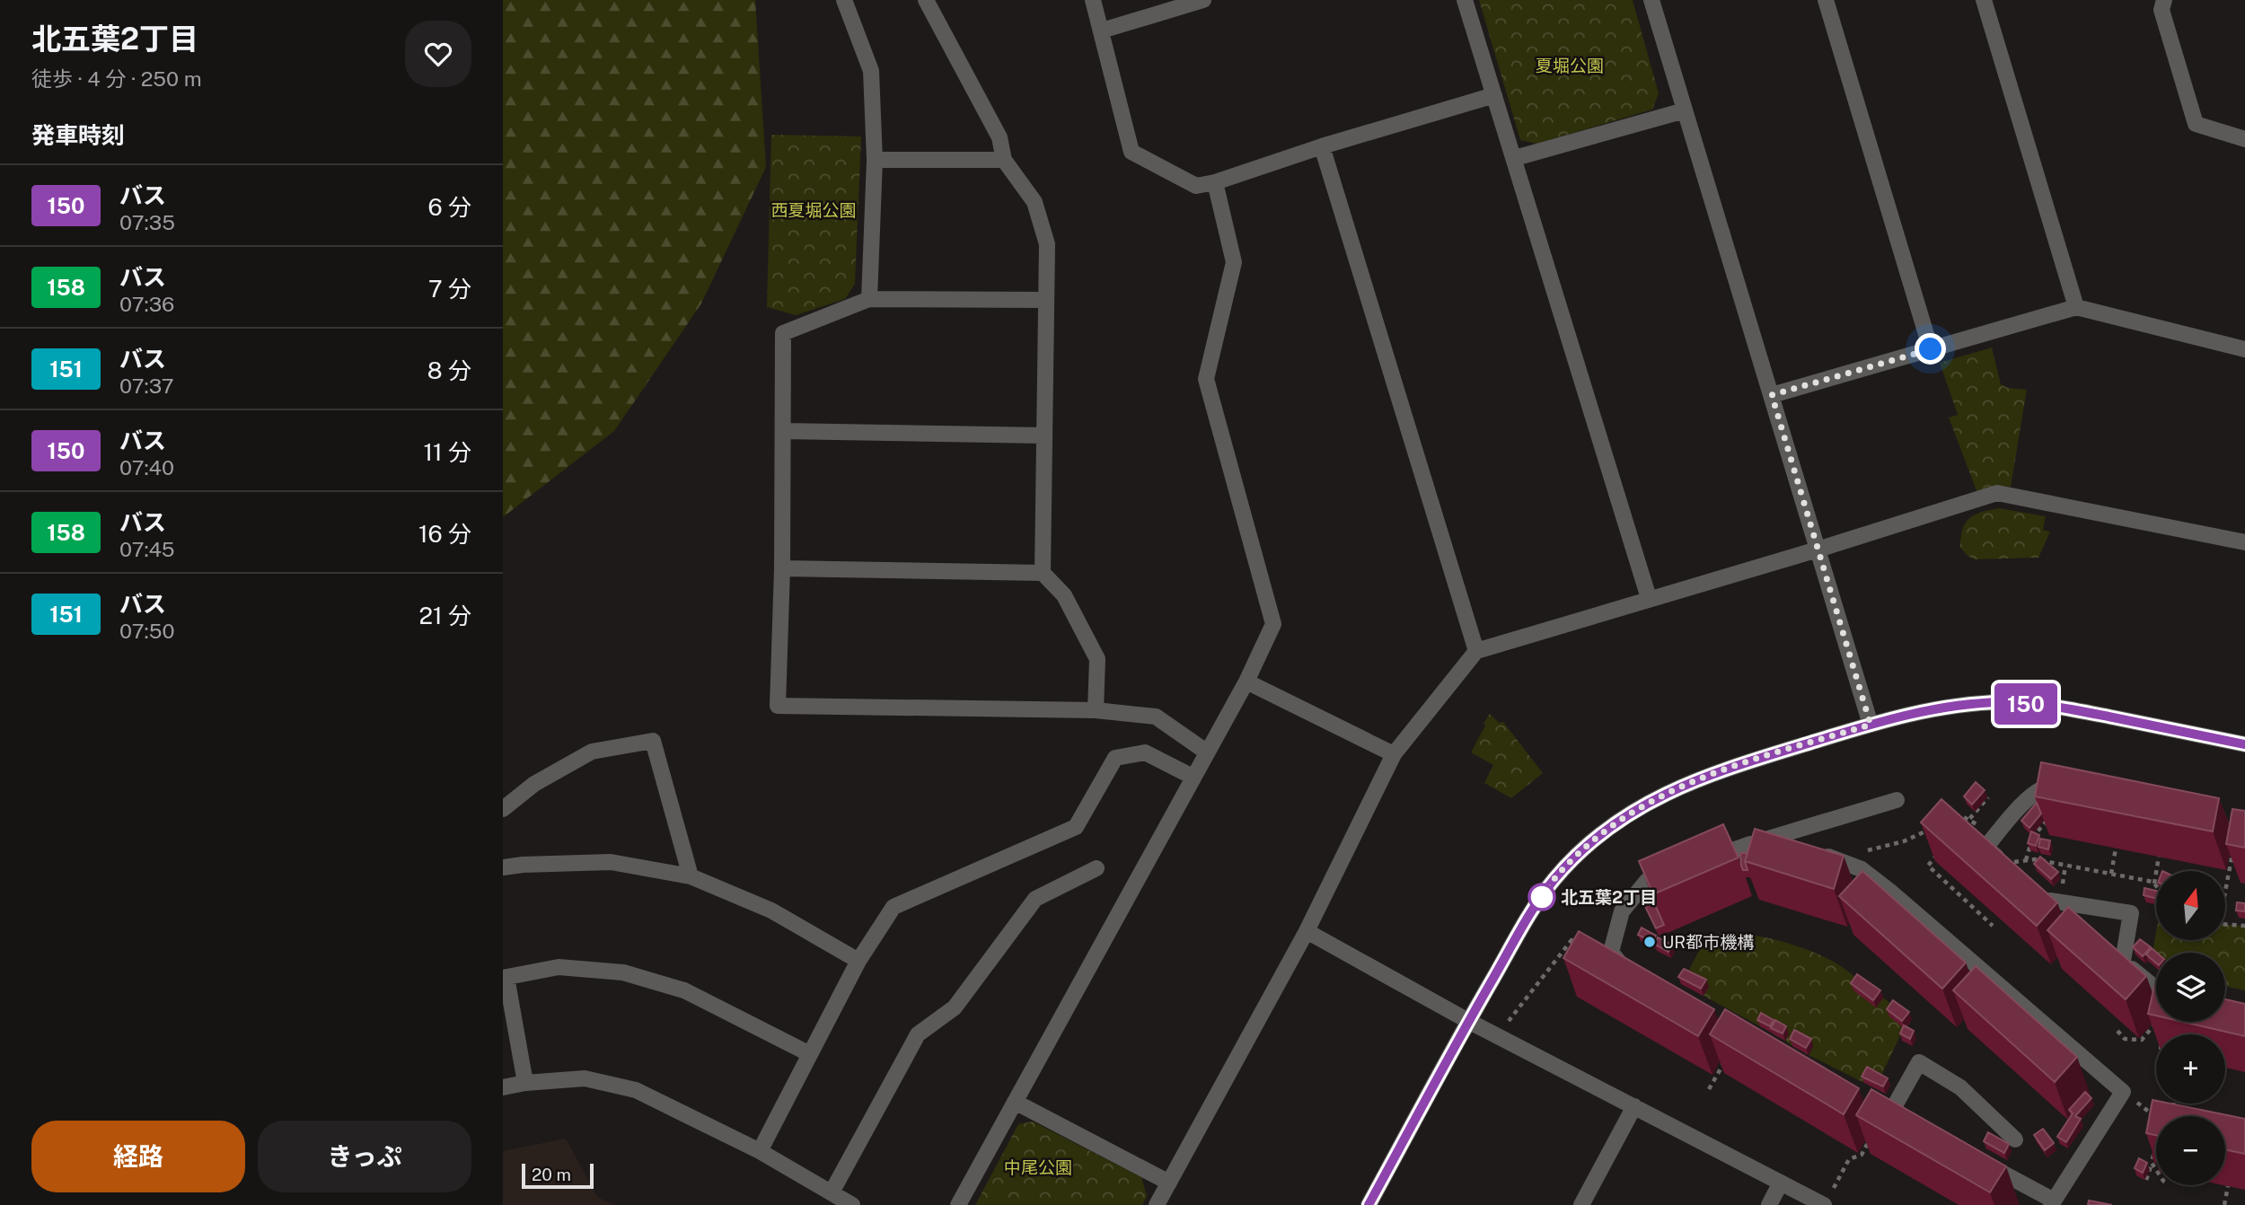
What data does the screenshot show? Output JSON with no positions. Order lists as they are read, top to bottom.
{
  "parks": ["夏堀公園", "西夏堀公園", "中尾公園"],
  "places": ["北五葉2丁目", "UR都市機構"],
  "lines": ["bus line 150"],
  "scale_bar": "20 m",
  "north": "top",
  "page": {
    "heading": [
      ["北五葉2丁目", "徒歩 · 4 分 · 250 m"],
      "発車時刻"
    ],
    "on_map": "150",
    "list": [
      {
        "mark": "150",
        "name": "バス",
        "note": "07:35",
        "value": "6 分"
      },
      {
        "mark": "158",
        "name": "バス",
        "note": "07:36",
        "value": "7 分"
      },
      {
        "mark": "151",
        "name": "バス",
        "note": "07:37",
        "value": "8 分"
      },
      {
        "mark": "150",
        "name": "バス",
        "note": "07:40",
        "value": "11 分"
      },
      {
        "mark": "158",
        "name": "バス",
        "note": "07:45",
        "value": "16 分"
      },
      {
        "mark": "151",
        "name": "バス",
        "note": "07:50",
        "value": "21 分"
      }
    ],
    "map_buttons": ["+", "−"],
    "buttons": ["経路", "きっぷ"],
    "scale": "20 m"
  }
}
